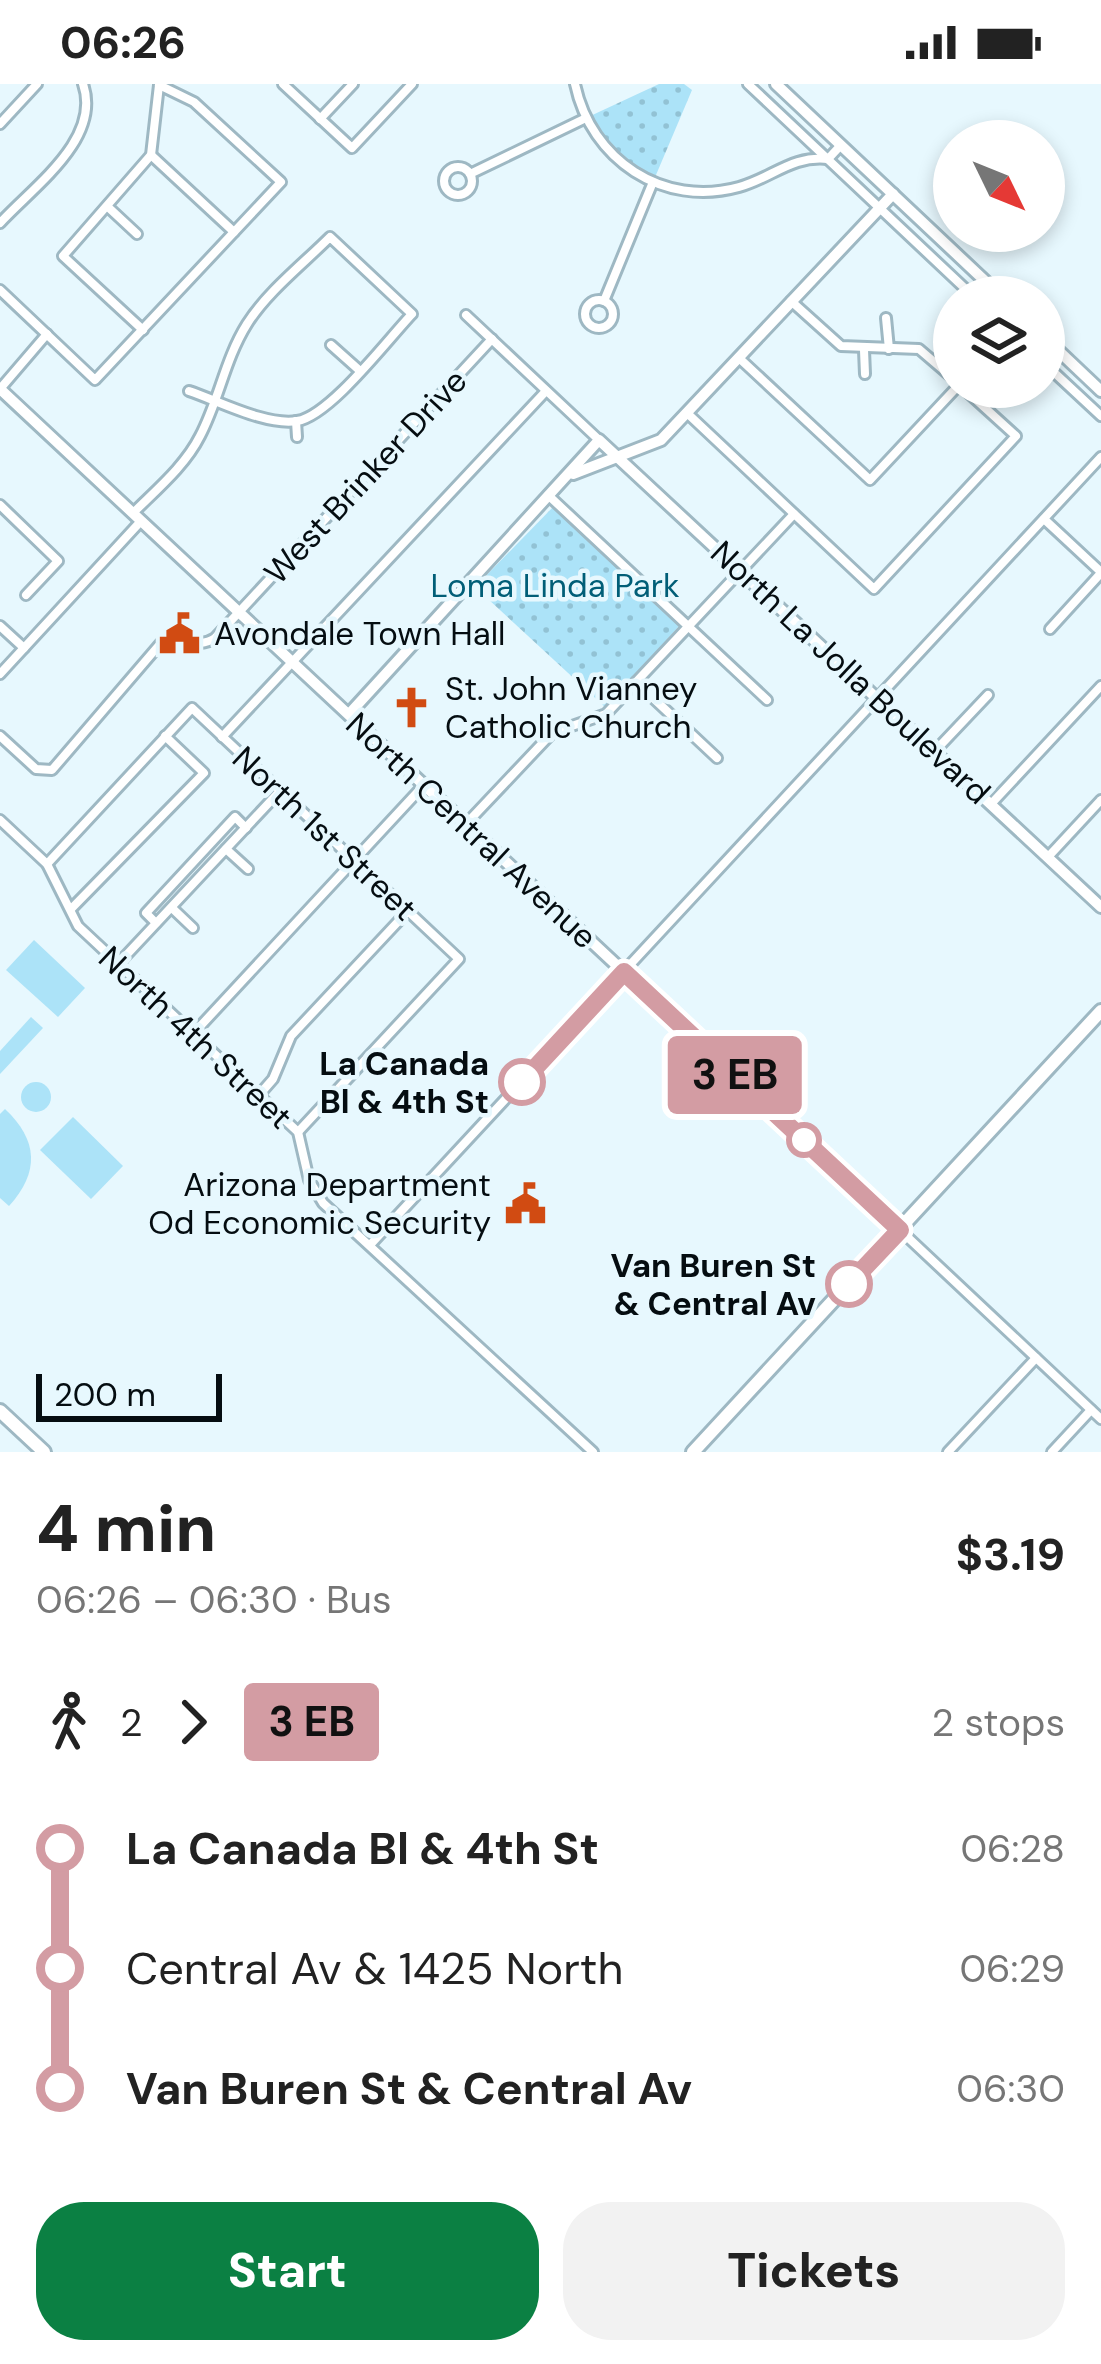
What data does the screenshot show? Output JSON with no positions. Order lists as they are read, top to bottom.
{
  "streets": {
    "street": [
      "West Brinker Drive",
      "North La Jolla Boulevard",
      "North Central Avenue",
      "North 1st Street",
      "North 4th Street"
    ]
  },
  "crossings": [
    ["West Brinker Drive", "North Central Avenue"],
    ["North 1st Street", "North 4th Street"]
  ],
  "parks": ["Loma Linda Park"],
  "places": {
    "public building": ["Avondale Town Hall", "Arizona Department Od Economic Security"],
    "church": ["St. John Vianney Catholic Church"],
    "other": ["La Canada Bl & 4th St", "Van Buren St & Central Av"]
  },
  "scale_bar": "200 m",
  "north": "bottom right",
  "page": {
    "status": "06:26",
    "on_map": "3 EB",
    "scale": "200 m",
    "heading": ["4 min", "06:26 – 06:30 · Bus", "$3.19"],
    "legs": ["2", "3 EB", "2 stops"],
    "list": [
      {
        "name": "La Canada Bl & 4th St",
        "value": "06:28"
      },
      {
        "name": "Central Av & 1425 North",
        "value": "06:29"
      },
      {
        "name": "Van Buren St & Central Av",
        "value": "06:30"
      }
    ],
    "buttons": ["Start", "Tickets"]
  }
}
